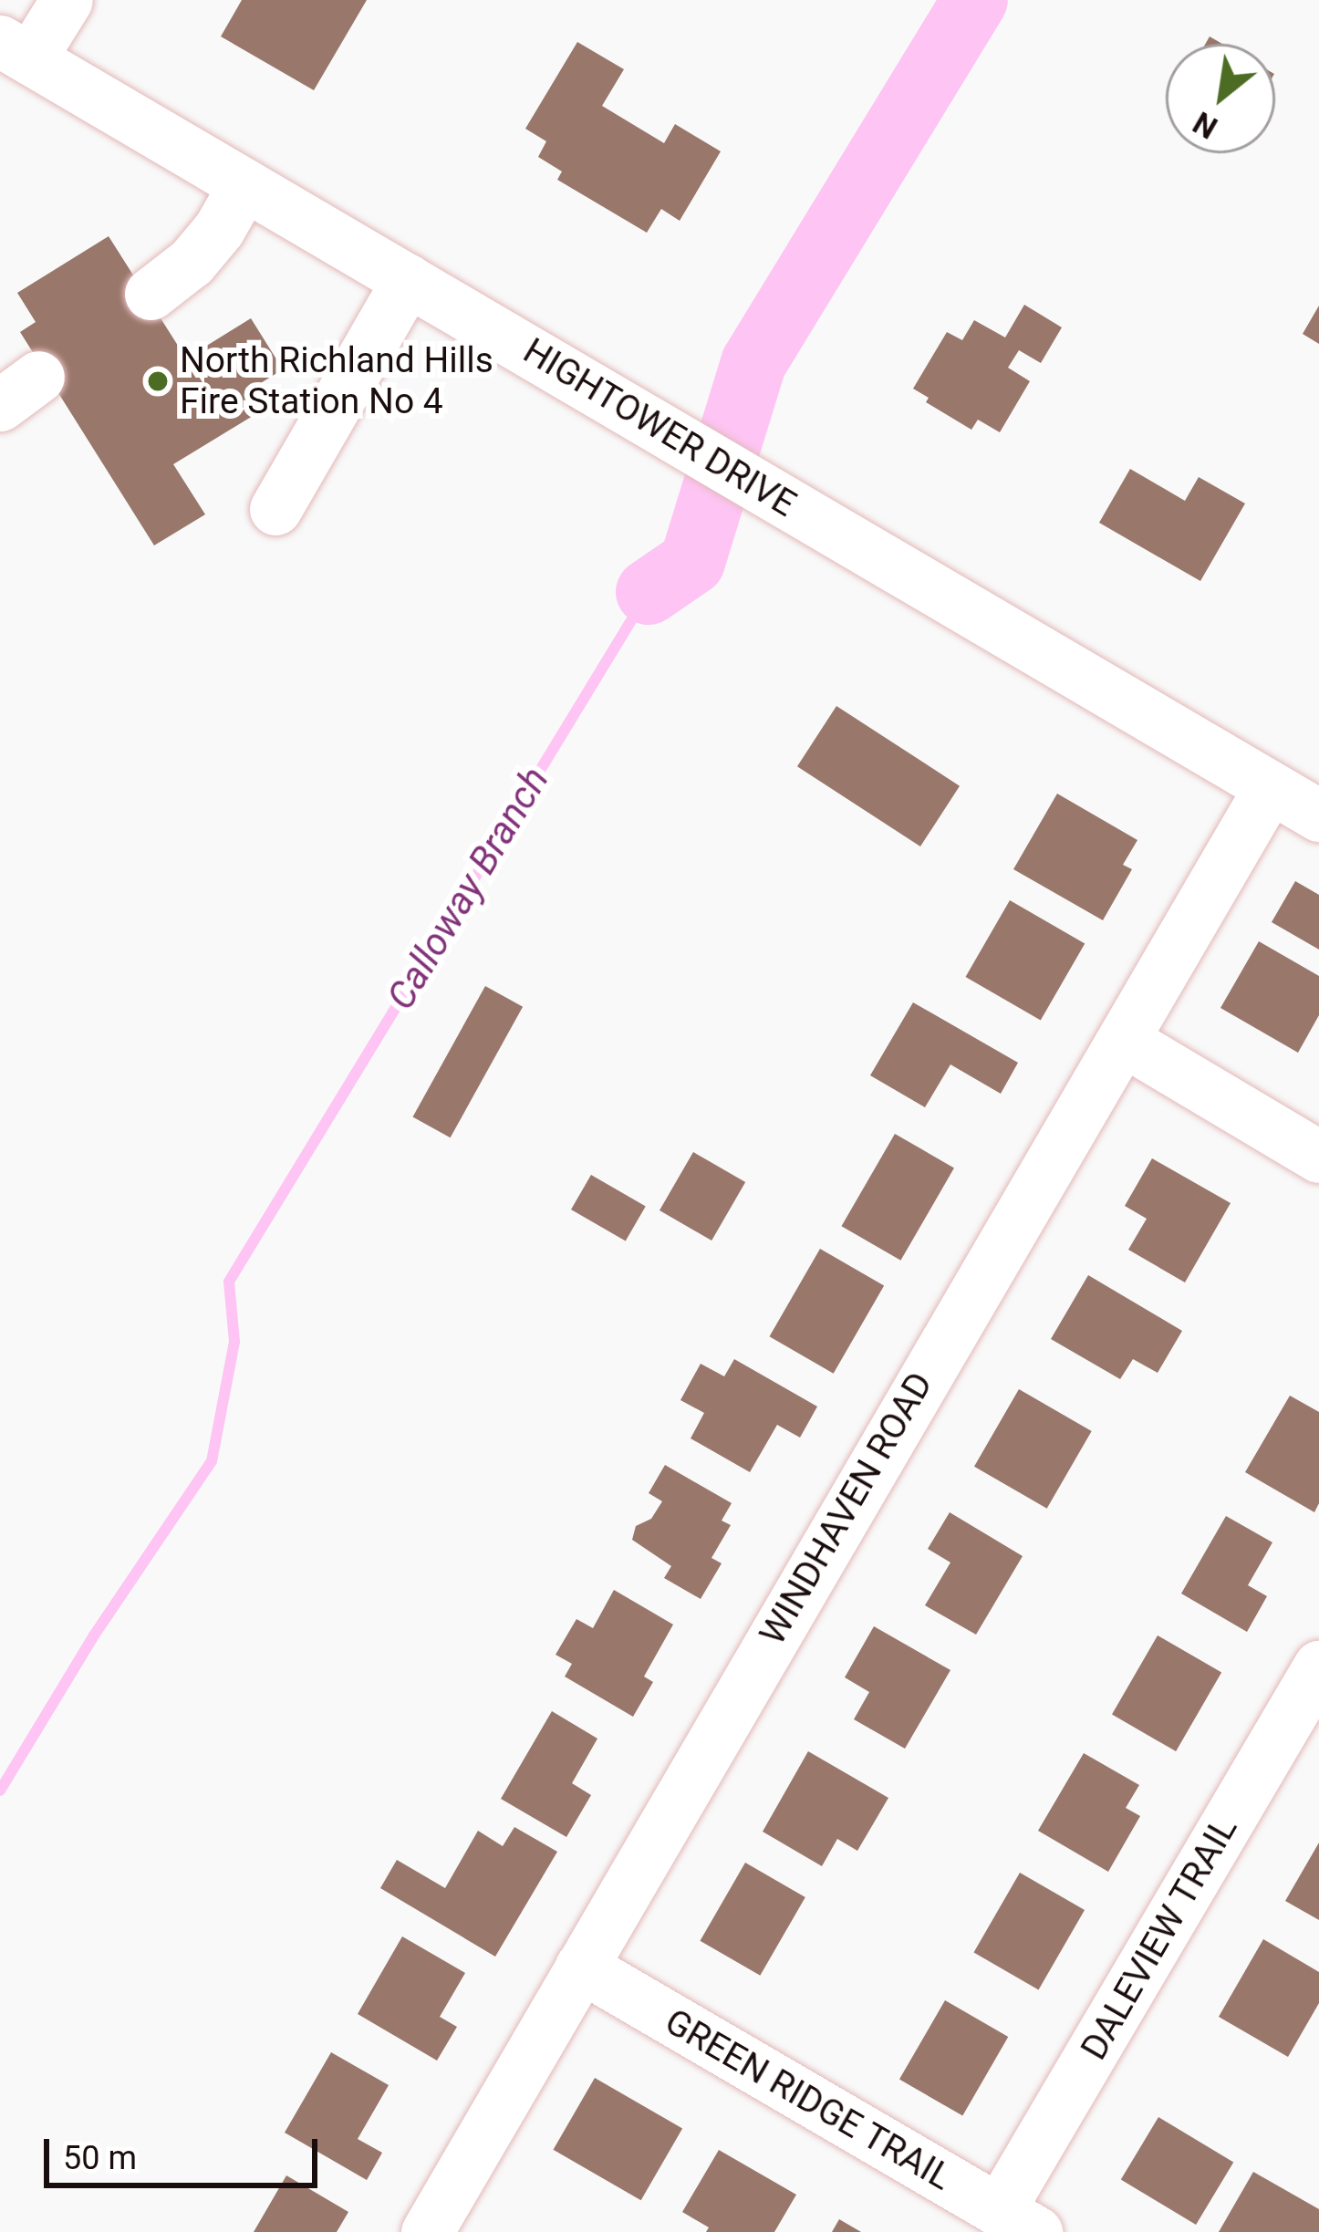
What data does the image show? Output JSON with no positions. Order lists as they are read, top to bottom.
{
  "streets": {
    "street": [
      "HIGHTOWER DRIVE",
      "WINDHAVEN ROAD",
      "DALEVIEW TRAIL",
      "GREEN RIDGE TRAIL"
    ]
  },
  "crossings": [
    ["HIGHTOWER DRIVE", "WINDHAVEN ROAD"],
    ["WINDHAVEN ROAD", "GREEN RIDGE TRAIL"],
    ["DALEVIEW TRAIL", "GREEN RIDGE TRAIL"]
  ],
  "water": ["Calloway Branch"],
  "places": ["North Richland Hills Fire Station No 4"],
  "scale_bar": "50 m",
  "north": "bottom left"
}
